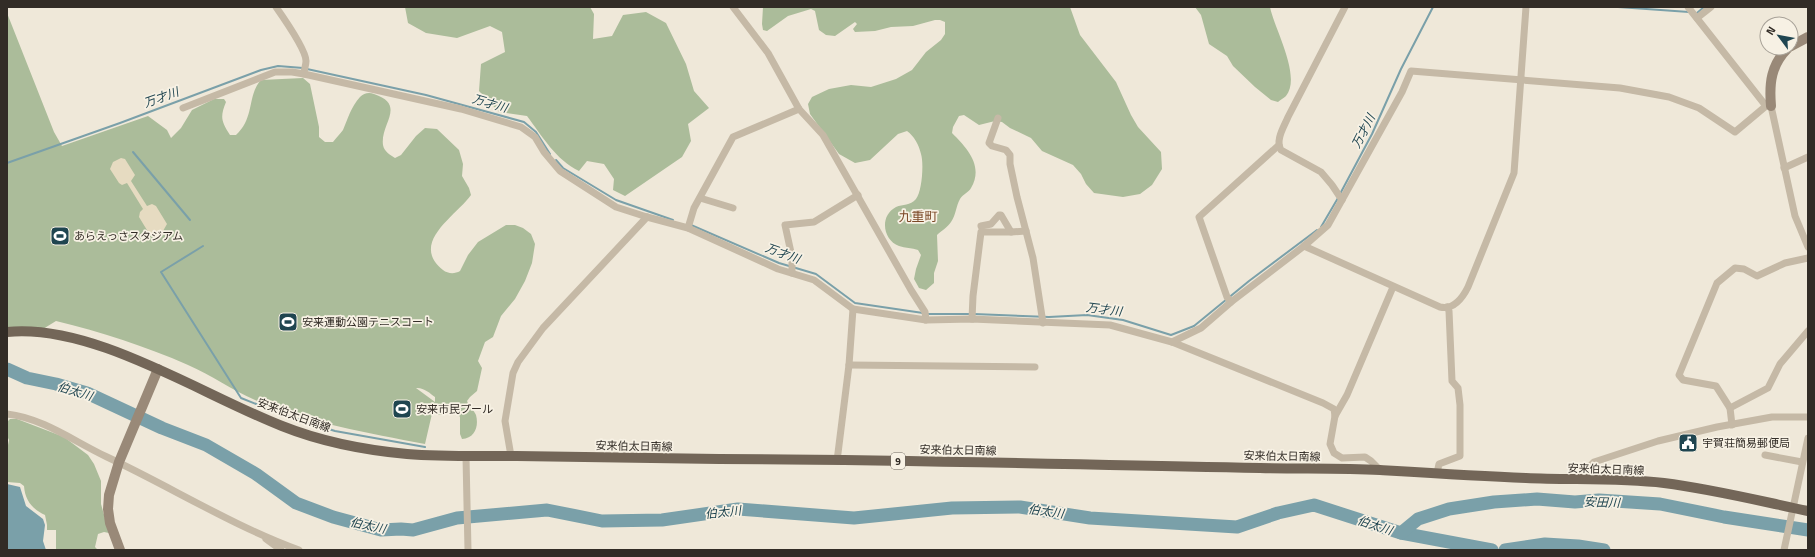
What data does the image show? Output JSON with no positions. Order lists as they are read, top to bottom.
{
  "streets": {
    "main road": ["安来伯太日南線", "9"]
  },
  "districts": ["九重町"],
  "water": ["万才川", "伯太川", "安田川"],
  "places": {
    "sports": ["あらえっさスタジアム", "安来運動公園テニスコート", "安来市民プール"],
    "public building": ["宇賀荘簡易郵便局"]
  },
  "north": "top left"
}
